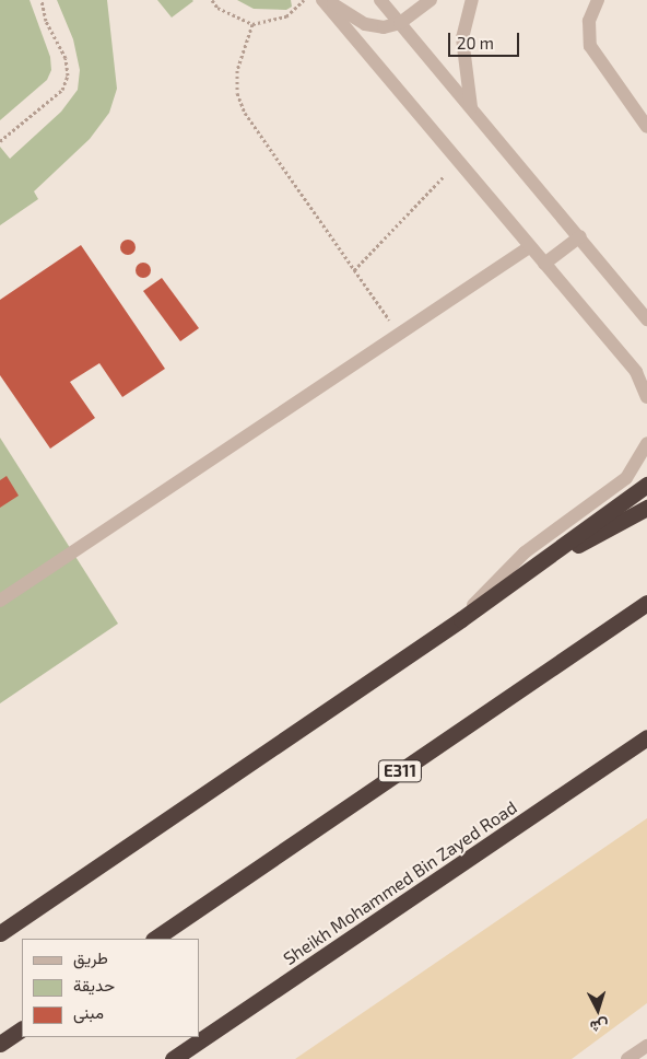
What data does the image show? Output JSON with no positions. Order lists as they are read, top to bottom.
{
  "streets": {
    "highway": ["E311", "Sheikh Mohammed Bin Zayed Road"]
  },
  "legend": ["طريق", "حديقة", "مبنى"],
  "scale_bar": "20 m",
  "north": "bottom"
}
